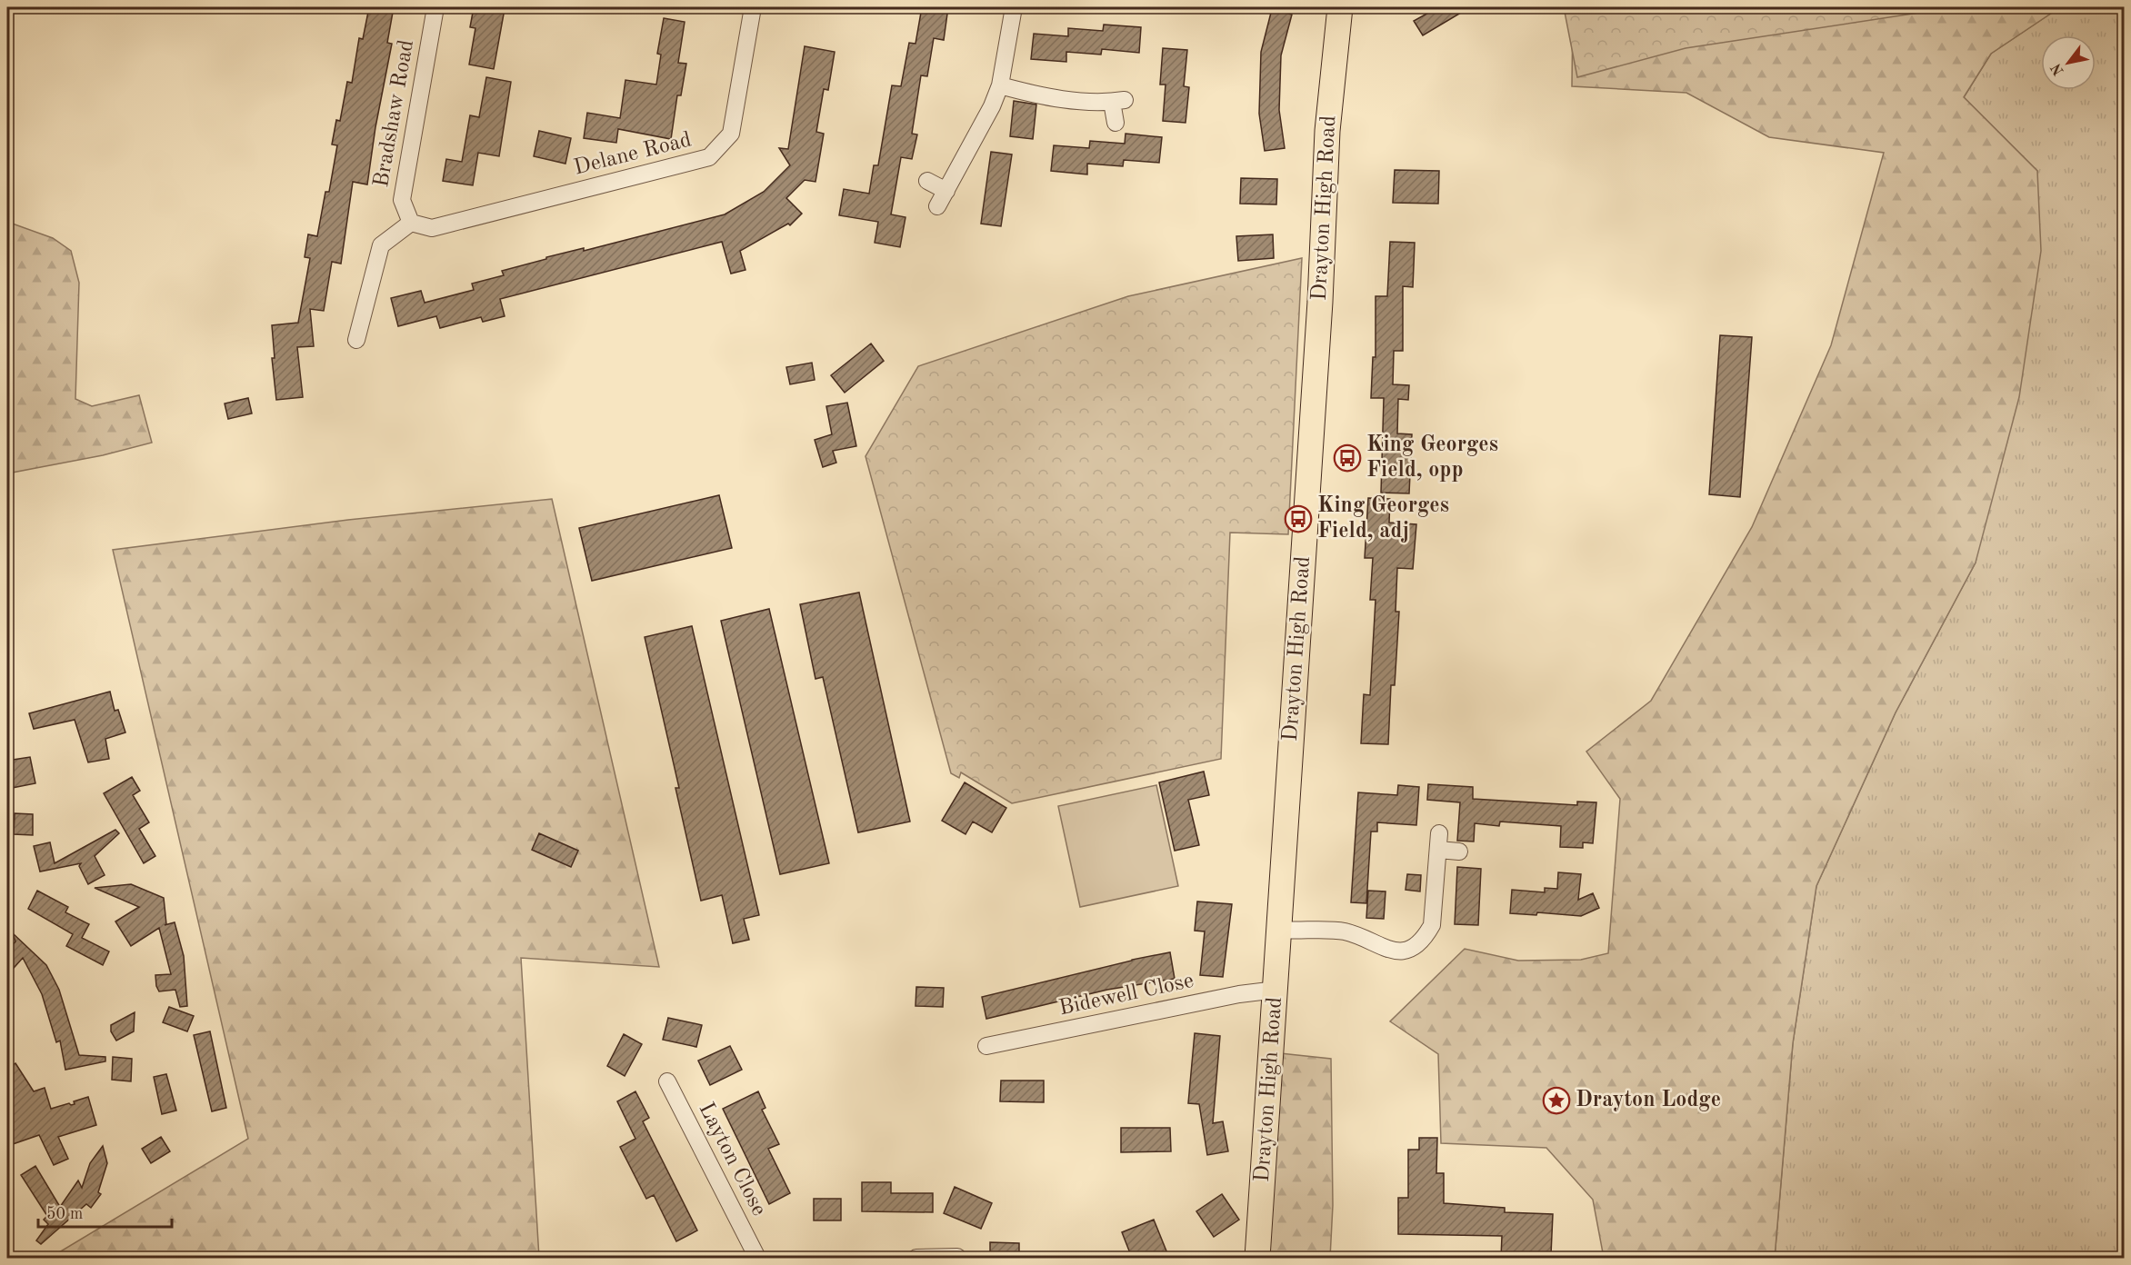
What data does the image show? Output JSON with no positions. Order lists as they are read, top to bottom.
{
  "streets": {
    "main road": ["Drayton High Road"],
    "street": [
      "Bradshaw Road",
      "Delane Road",
      "Bidewell Close",
      "Layton Close"
    ]
  },
  "crossings": [
    ["Bradshaw Road", "Delane Road"],
    ["Drayton High Road", "Bidewell Close"]
  ],
  "places": {
    "bus stop": ["King Georges Field, opp", "King Georges Field, adj"],
    "place": ["Drayton Lodge"]
  },
  "scale_bar": "50 m",
  "north": "bottom left"
}
